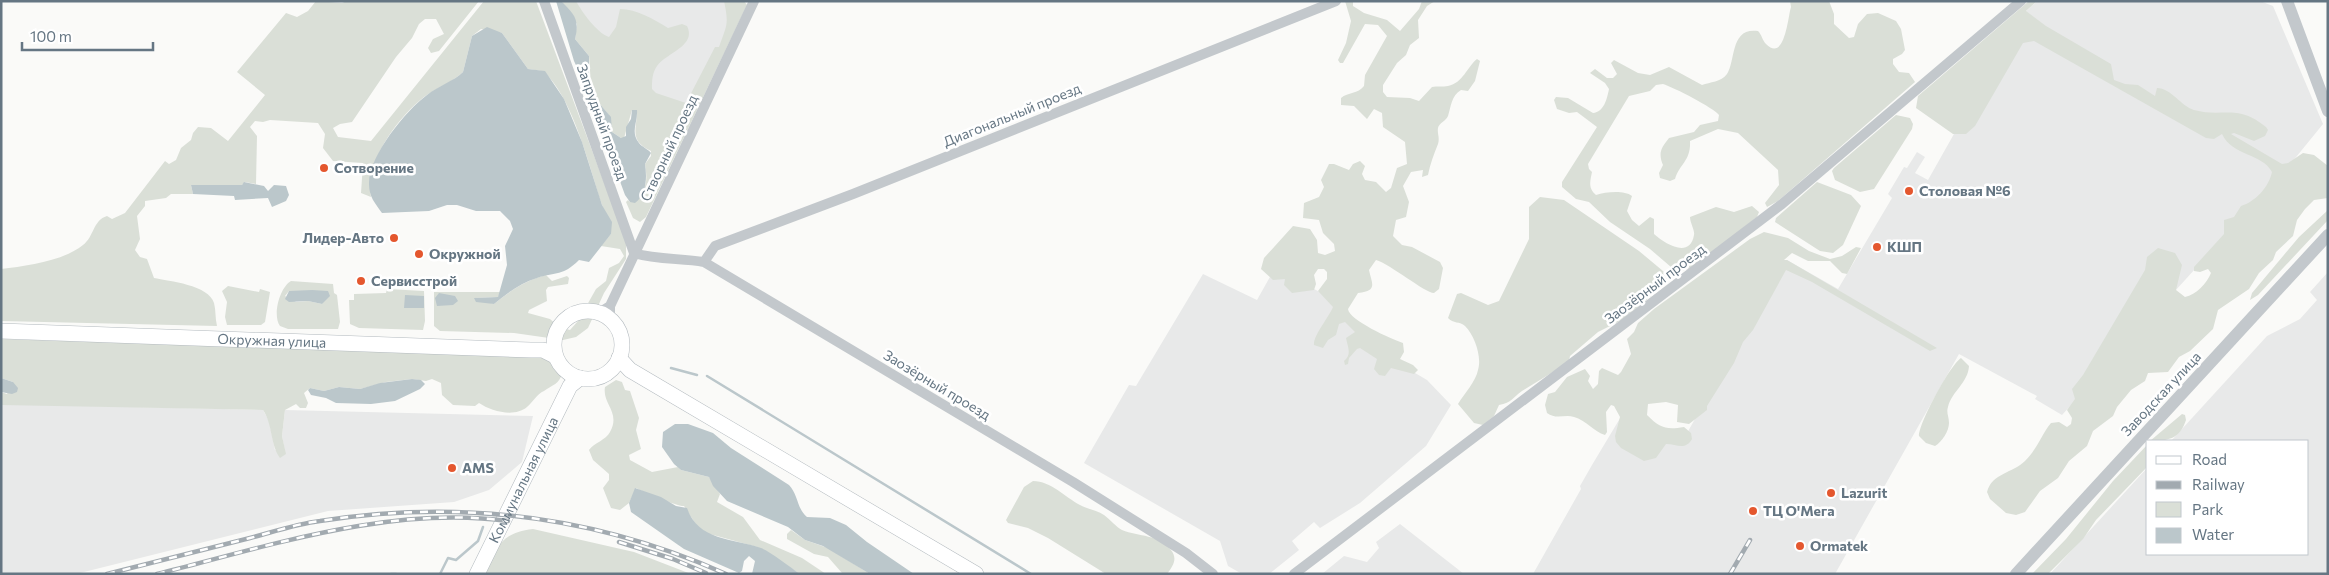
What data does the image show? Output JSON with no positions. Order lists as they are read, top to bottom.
{
  "streets": {
    "main road": ["Окружная улица", "Коммунальная улица"],
    "street": [
      "Диагональный проезд",
      "Запрудный проезд",
      "Створный проезд",
      "Заозёрный проезд",
      "Заводская улица"
    ]
  },
  "crossings": [
    ["Диагональный проезд", "Заозёрный проезд"],
    ["Запрудный проезд", "Створный проезд"],
    ["Запрудный проезд", "Заозёрный проезд"],
    ["Створный проезд", "Заозёрный проезд"],
    ["Створный проезд", "Окружная улица"],
    ["Створный проезд", "Коммунальная улица"],
    ["Окружная улица", "Коммунальная улица"]
  ],
  "places": [
    "Сотворение",
    "Столовая №6",
    "Лидер-Авто",
    "КШП",
    "Окружной",
    "Сервисстрой",
    "AMS",
    "Lazurit",
    "ТЦ О'Мега",
    "Ormatek"
  ],
  "legend": [
    "Road",
    "Railway",
    "Park",
    "Water"
  ],
  "scale_bar": "100 m"
}
